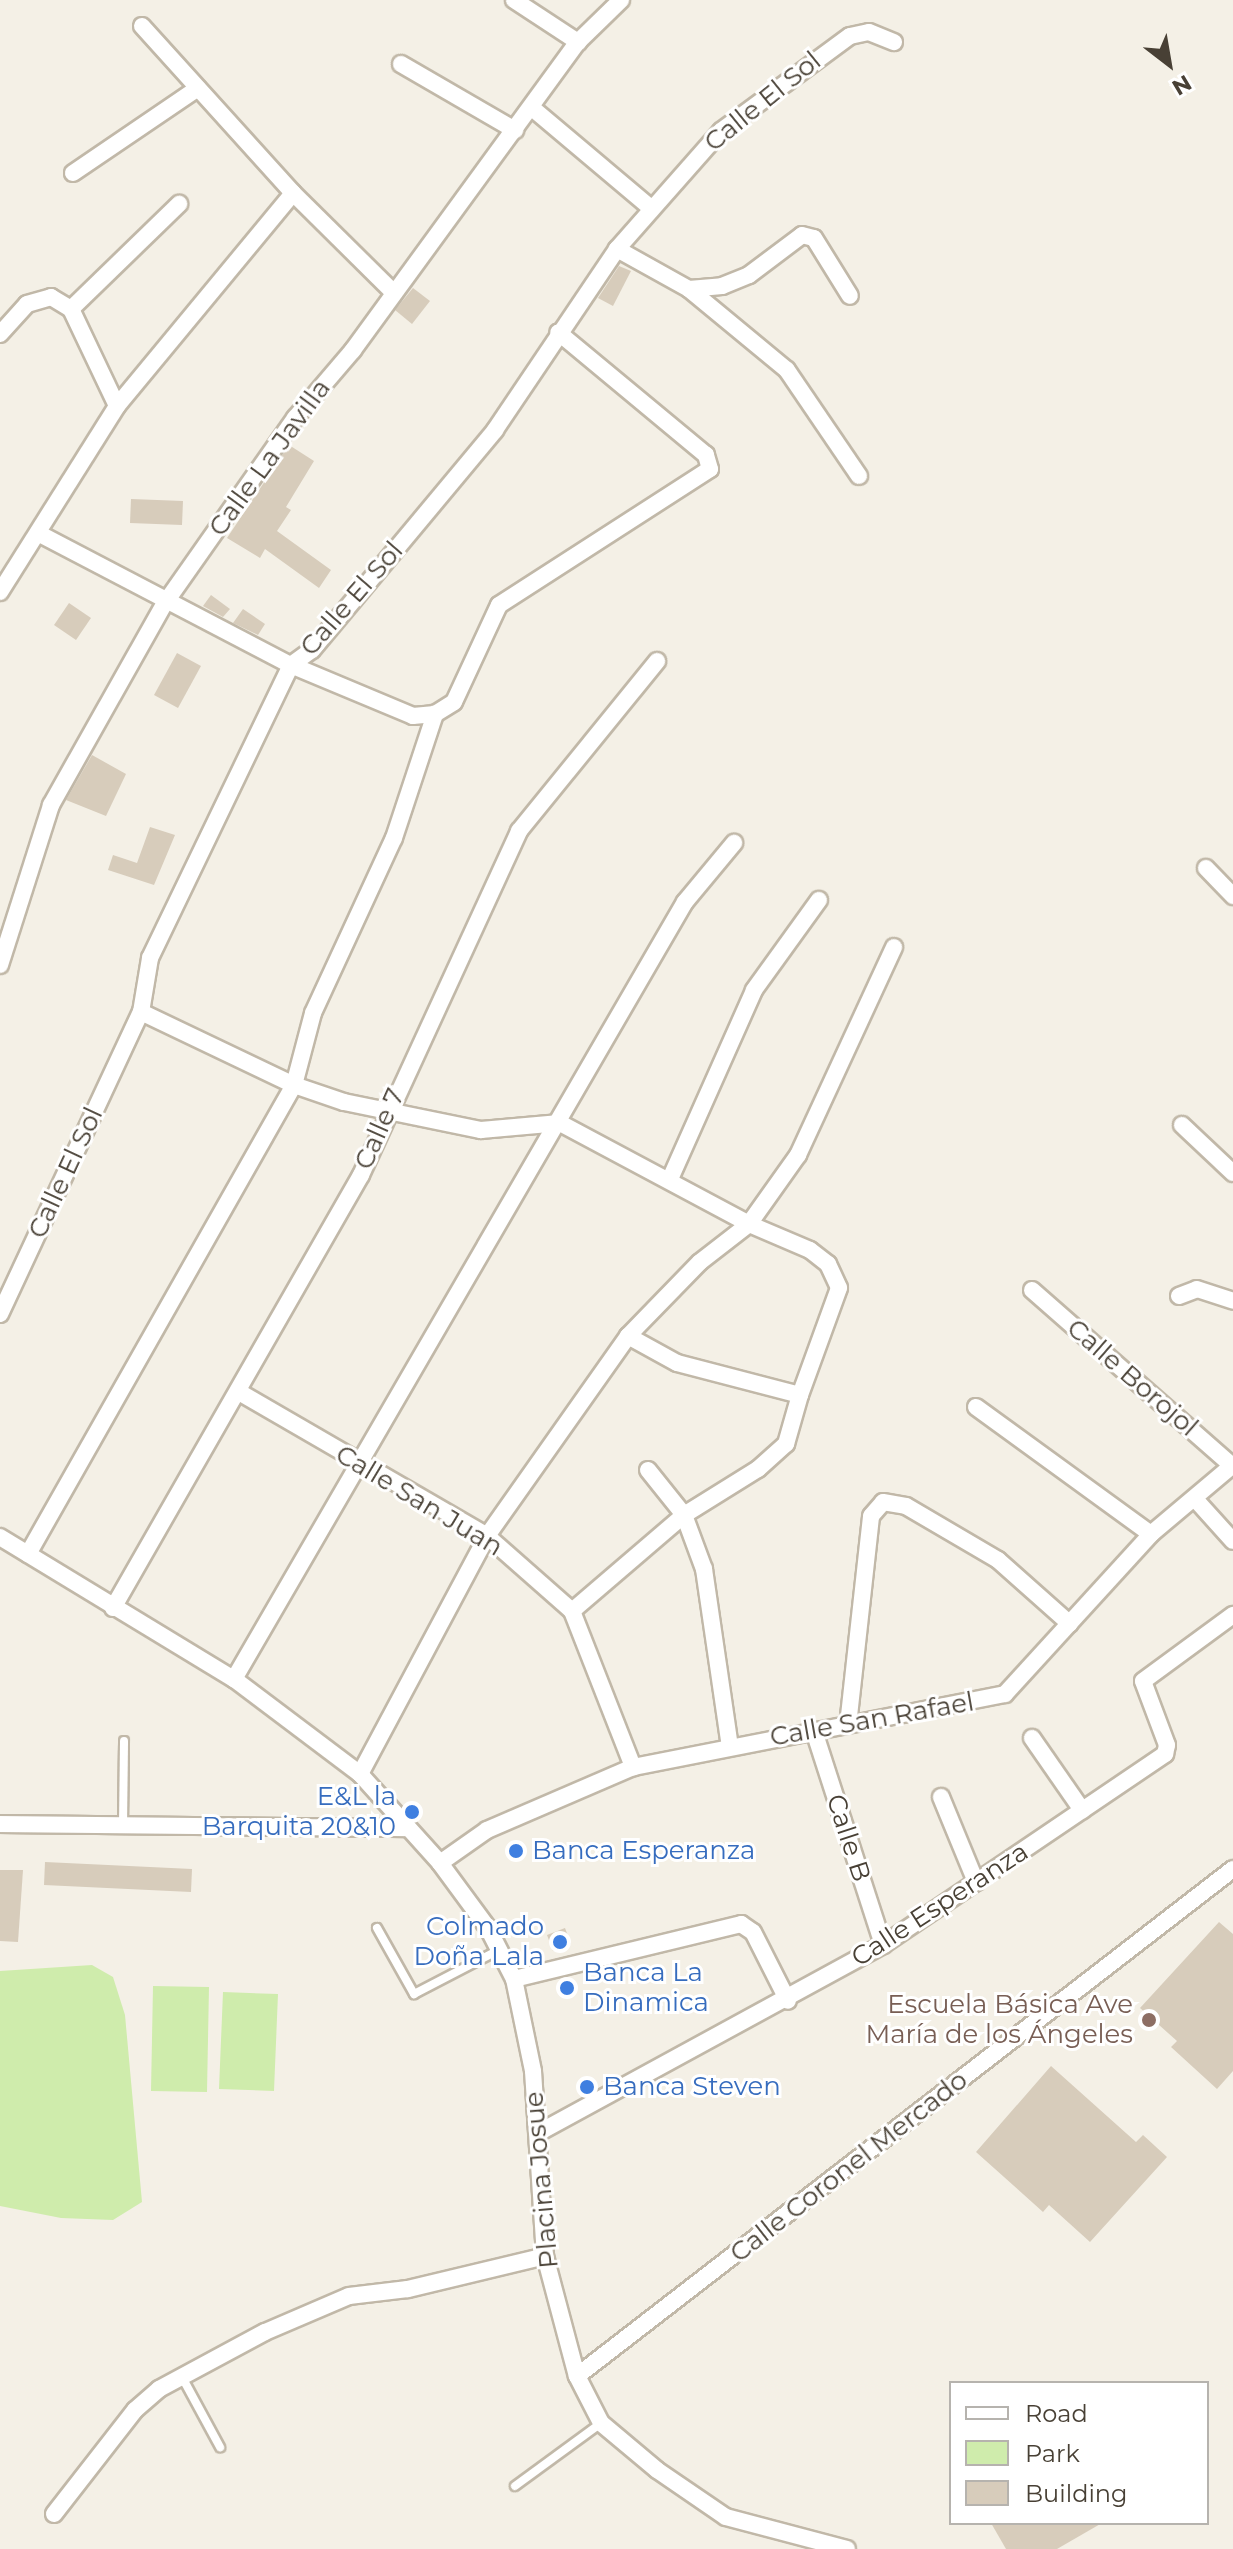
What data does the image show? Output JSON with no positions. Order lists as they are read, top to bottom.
{
  "streets": {
    "street": [
      "Calle El Sol",
      "Calle La Javilla",
      "Calle 7",
      "Calle Borojol",
      "Calle San Juan",
      "Calle San Rafael",
      "Calle B",
      "Calle Esperanza",
      "Calle Coronel Mercado",
      "Placina Josue"
    ]
  },
  "crossings": [
    ["Calle 7", "Calle San Juan"],
    ["Calle 7", "Placina Josue"],
    ["Calle Borojol", "Calle San Rafael"],
    ["Calle San Juan", "Calle San Rafael"],
    ["Calle San Rafael", "Calle B"],
    ["Calle San Rafael", "Placina Josue"],
    ["Calle B", "Calle Esperanza"],
    ["Calle Esperanza", "Placina Josue"],
    ["Calle Coronel Mercado", "Placina Josue"]
  ],
  "places": [
    "E&L la Barquita 20&10",
    "Banca Esperanza",
    "Colmado Doña Lala",
    "Banca La Dinamica",
    "Escuela Básica Ave María de los Ángeles",
    "Banca Steven"
  ],
  "legend": ["Road", "Park", "Building"],
  "north": "bottom right"
}
